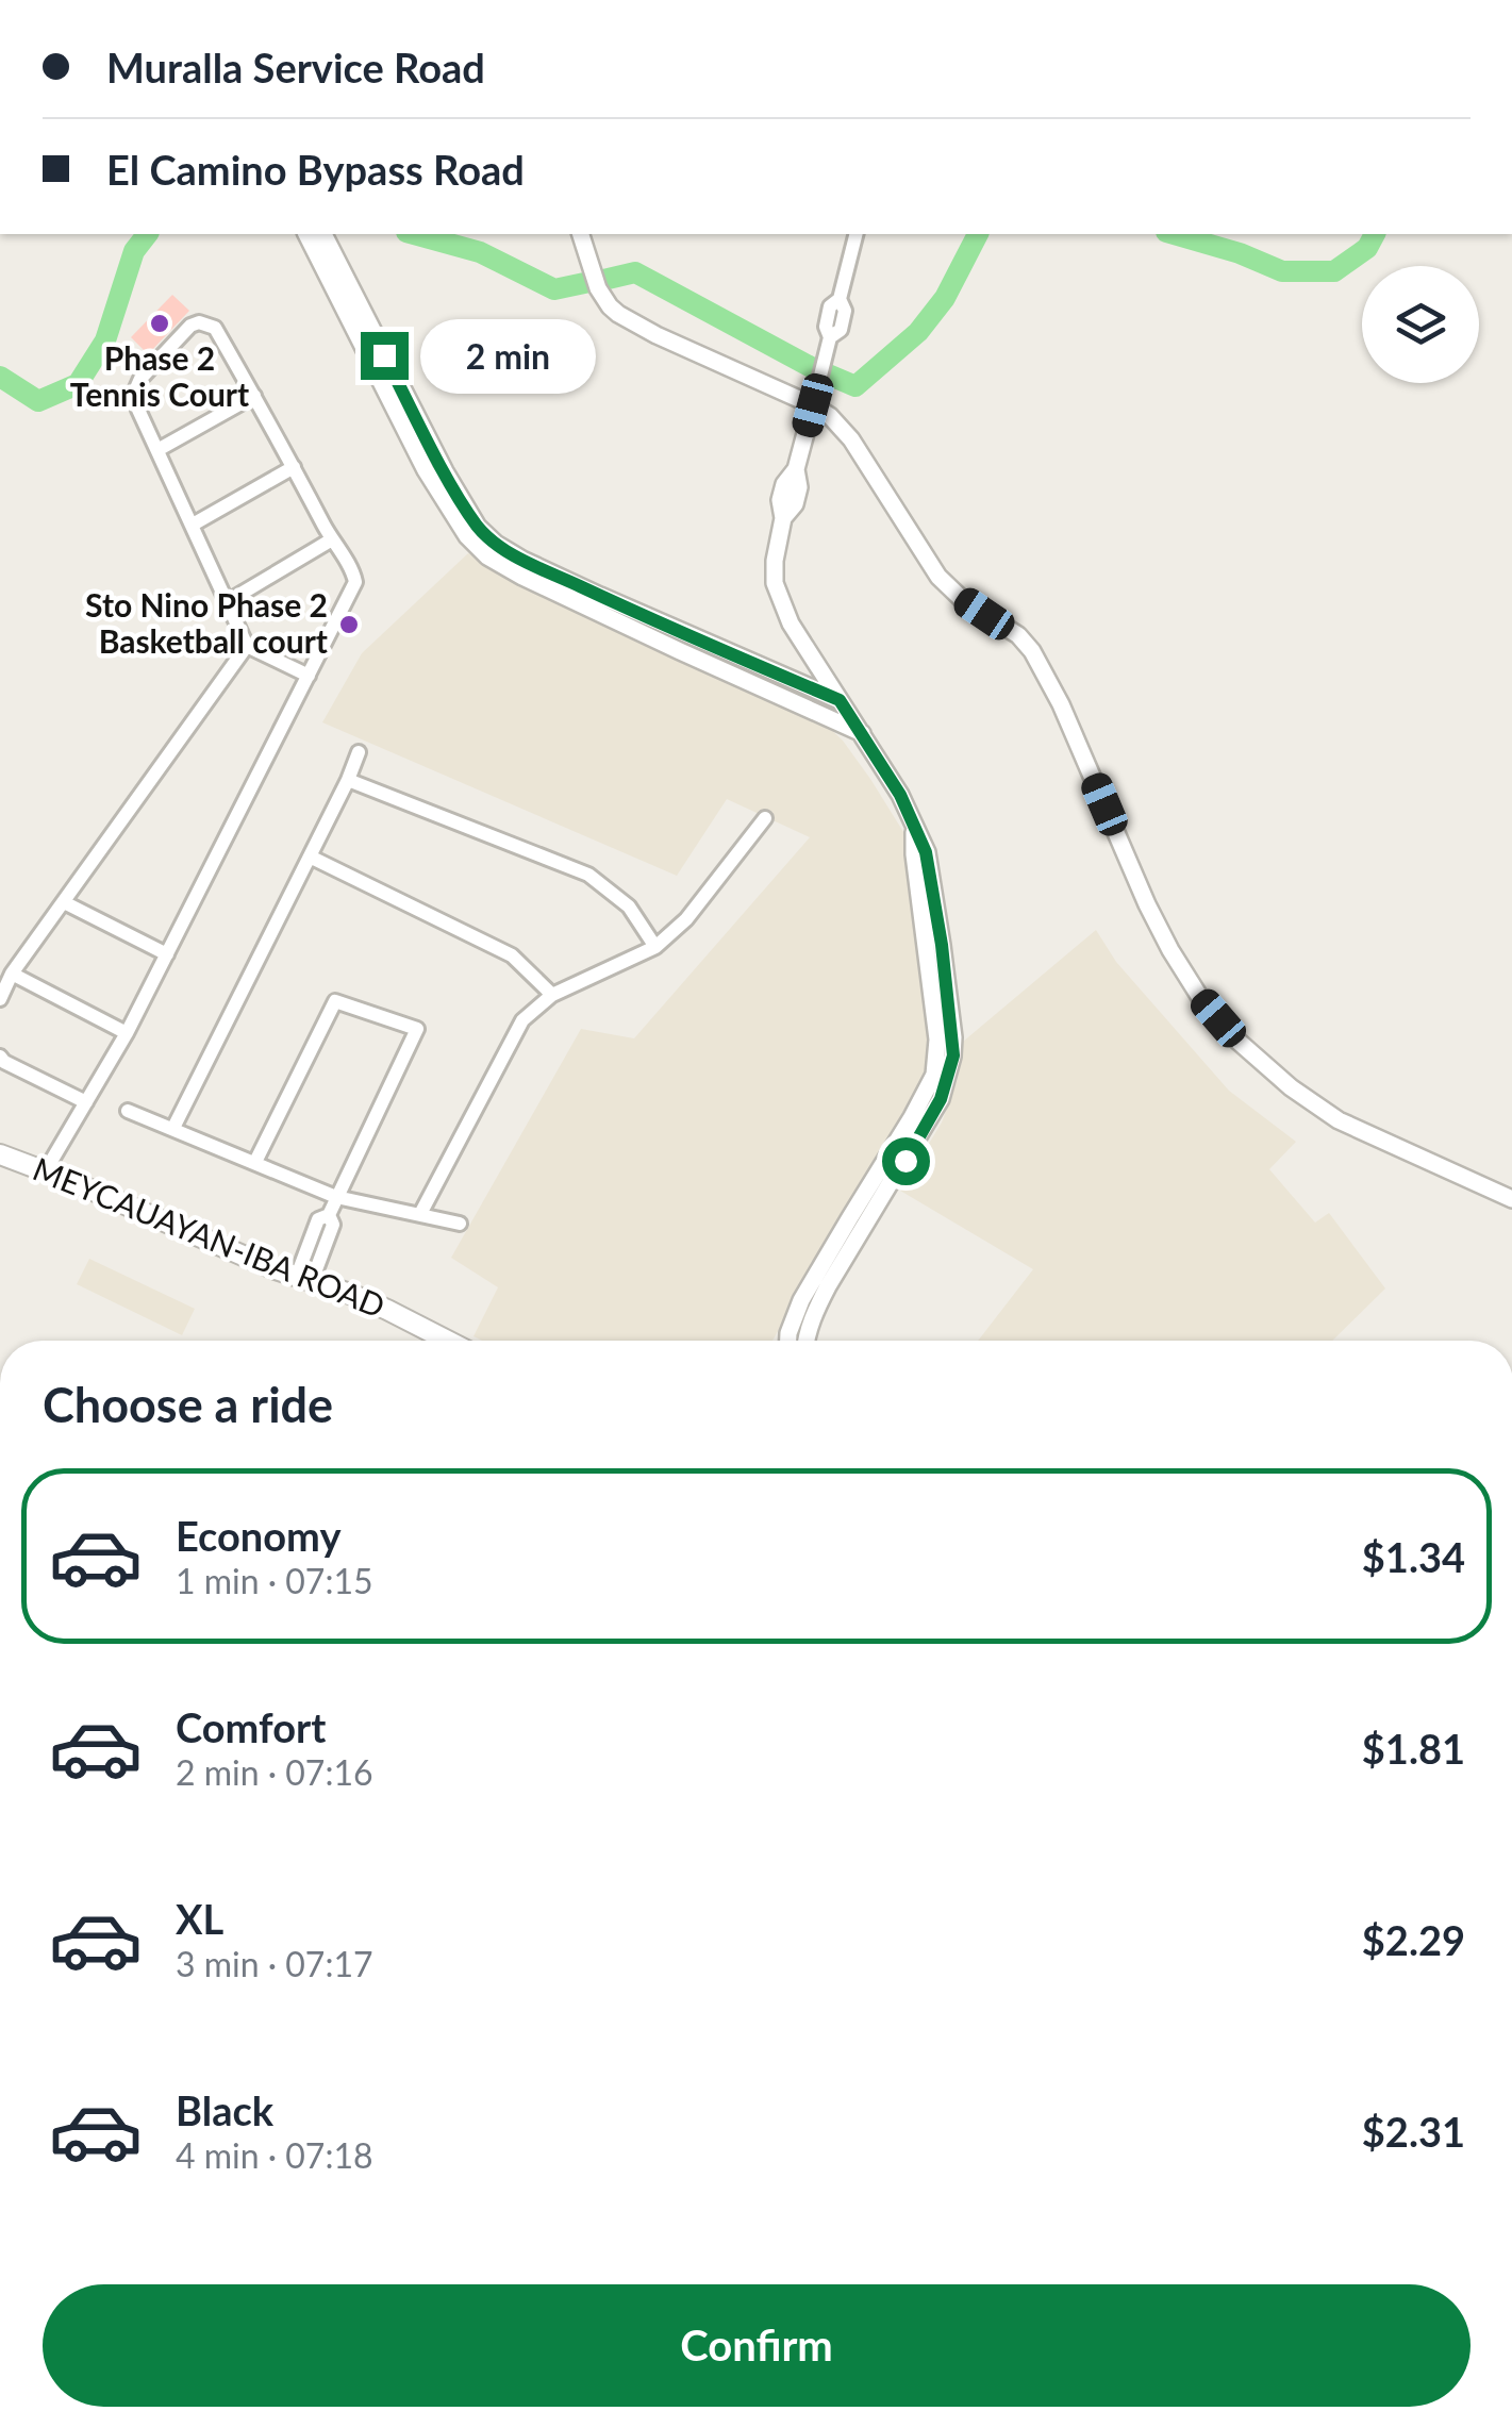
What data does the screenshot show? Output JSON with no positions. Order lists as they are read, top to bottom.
{
  "streets": {
    "main road": ["MEYCAUAYAN-IBA ROAD"]
  },
  "places": ["Phase 2 Tennis Court", "Sto Nino Phase 2 Basketball court"],
  "page": {
    "banner": ["Muralla Service Road", "El Camino Bypass Road"],
    "bubble": "2 min",
    "heading": "Choose a ride",
    "list": [
      {
        "name": "Economy",
        "note": "1 min · 07:15",
        "value": "$1.34"
      },
      {
        "name": "Comfort",
        "note": "2 min · 07:16",
        "value": "$1.81"
      },
      {
        "name": "XL",
        "note": "3 min · 07:17",
        "value": "$2.29"
      },
      {
        "name": "Black",
        "note": "4 min · 07:18",
        "value": "$2.31"
      }
    ],
    "buttons": "Confirm"
  }
}
